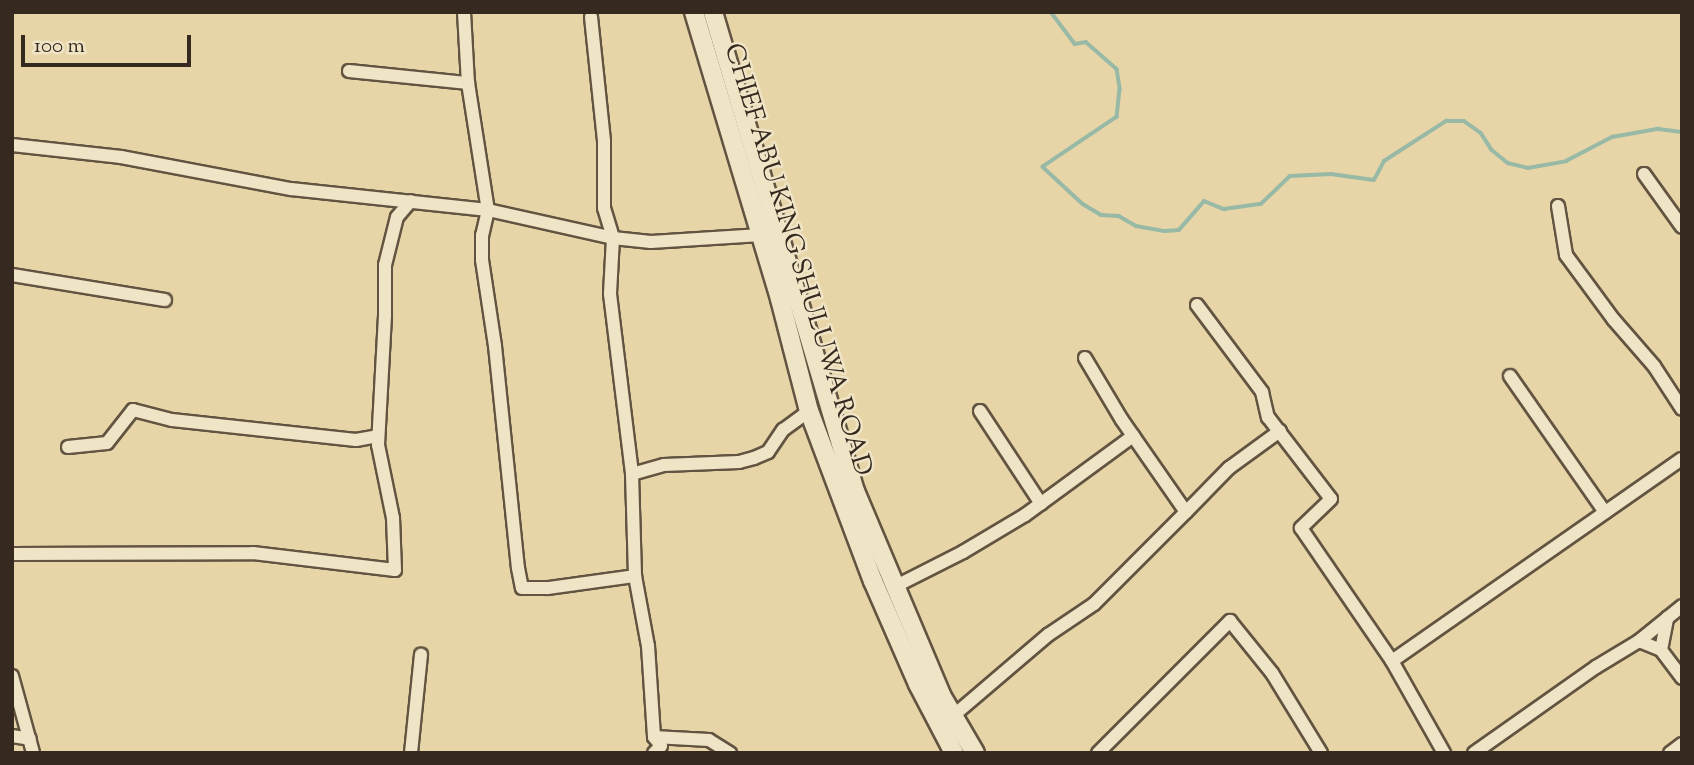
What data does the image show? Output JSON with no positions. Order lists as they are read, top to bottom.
{
  "streets": {
    "street": ["CHIEF ABU KING SHULUWA ROAD"]
  },
  "scale_bar": "100 m"
}
